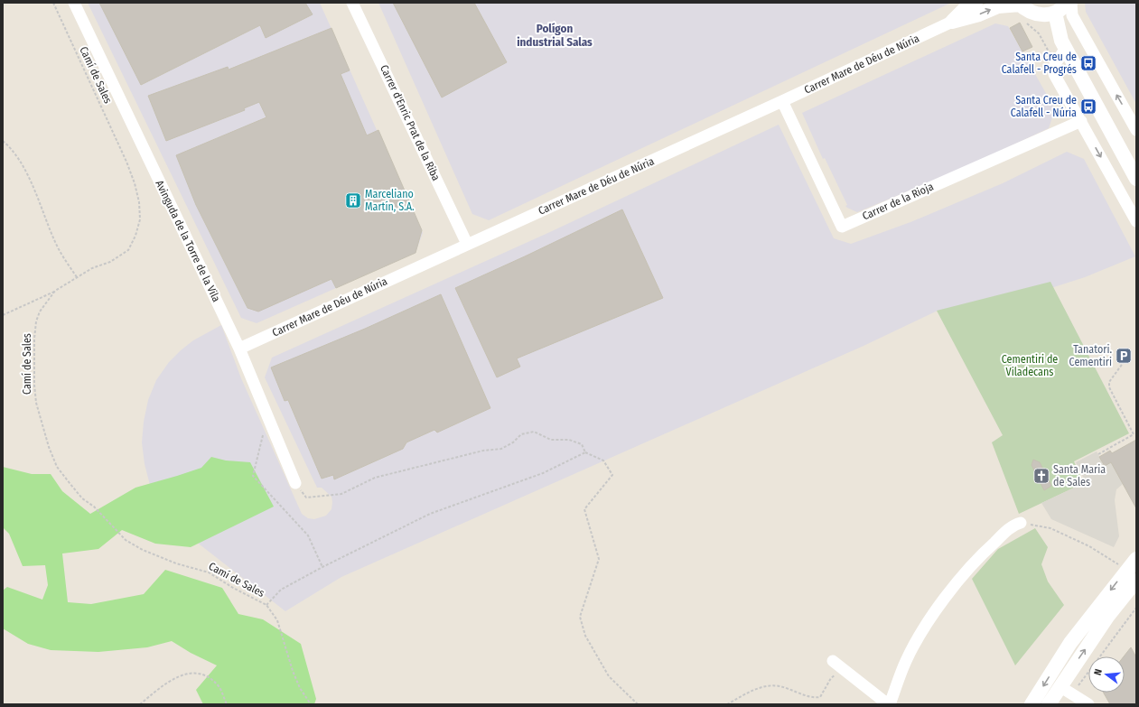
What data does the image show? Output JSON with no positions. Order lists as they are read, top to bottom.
{
  "streets": {
    "street": [
      "Carrer Mare de Déu de Núria",
      "Carrer d'Enric Prat de la Riba",
      "Carrer de la Rioja",
      "Avinguda de la Torre de la Vila"
    ],
    "path": ["Camí de Sales"]
  },
  "crossings": [
    ["Carrer Mare de Déu de Núria", "Carrer d'Enric Prat de la Riba"],
    ["Carrer Mare de Déu de Núria", "Carrer de la Rioja"],
    ["Carrer Mare de Déu de Núria", "Avinguda de la Torre de la Vila"]
  ],
  "districts": ["Polígon industrial Salas"],
  "parks": ["Cementiri de Viladecans"],
  "places": {
    "bus stop": ["Santa Creu de Calafell - Progrés", "Santa Creu de Calafell - Núria"],
    "building": ["Marceliano Martín, S.A."],
    "parking": ["Tanatori. Cementiri"],
    "church": ["Santa Maria de Sales"]
  },
  "north": "left"
}
